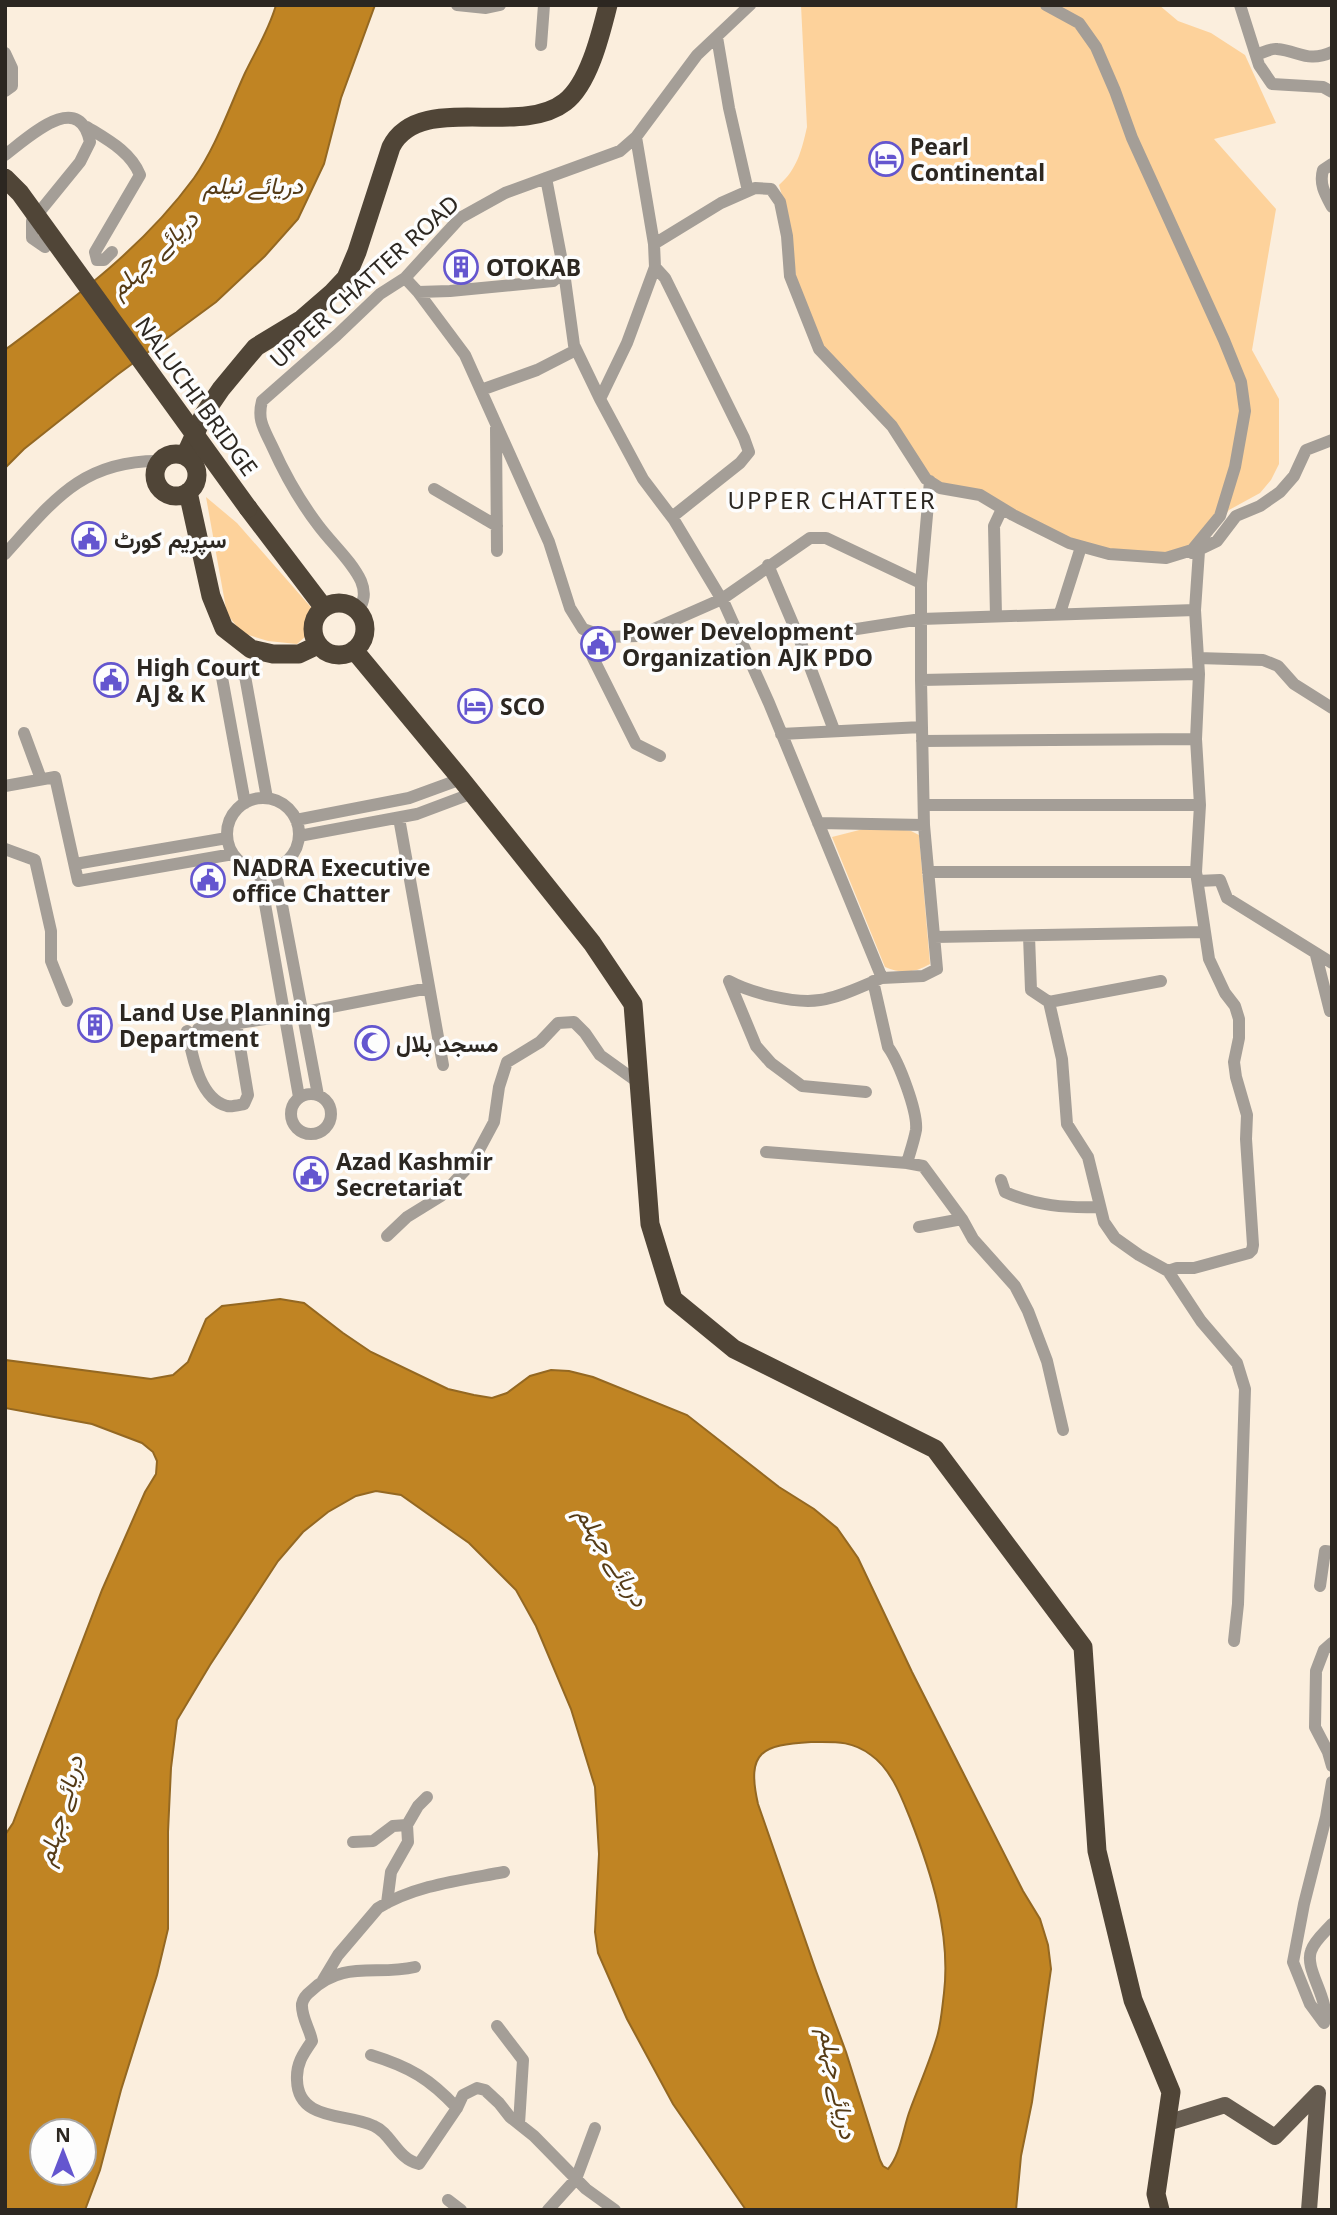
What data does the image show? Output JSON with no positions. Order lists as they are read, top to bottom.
{
  "streets": {
    "highway": ["NALUCHI BRIDGE"],
    "street": ["UPPER CHATTER ROAD"]
  },
  "crossings": [
    ["UPPER CHATTER ROAD", "NALUCHI BRIDGE"]
  ],
  "districts": ["UPPER CHATTER"],
  "water": ["دریائے نیلم", "دریائے جہلم"],
  "places": {
    "hotel": ["Pearl Continental", "SCO"],
    "building": ["OTOKAB", "Land Use Planning Department"],
    "public building": [
      "سپریم کورٹ",
      "Power Development Organization AJK PDO",
      "High Court AJ & K",
      "NADRA Executive office Chatter",
      "Azad Kashmir Secretariat"
    ],
    "mosque": ["مسجد بلال"]
  },
  "north": "top"
}
